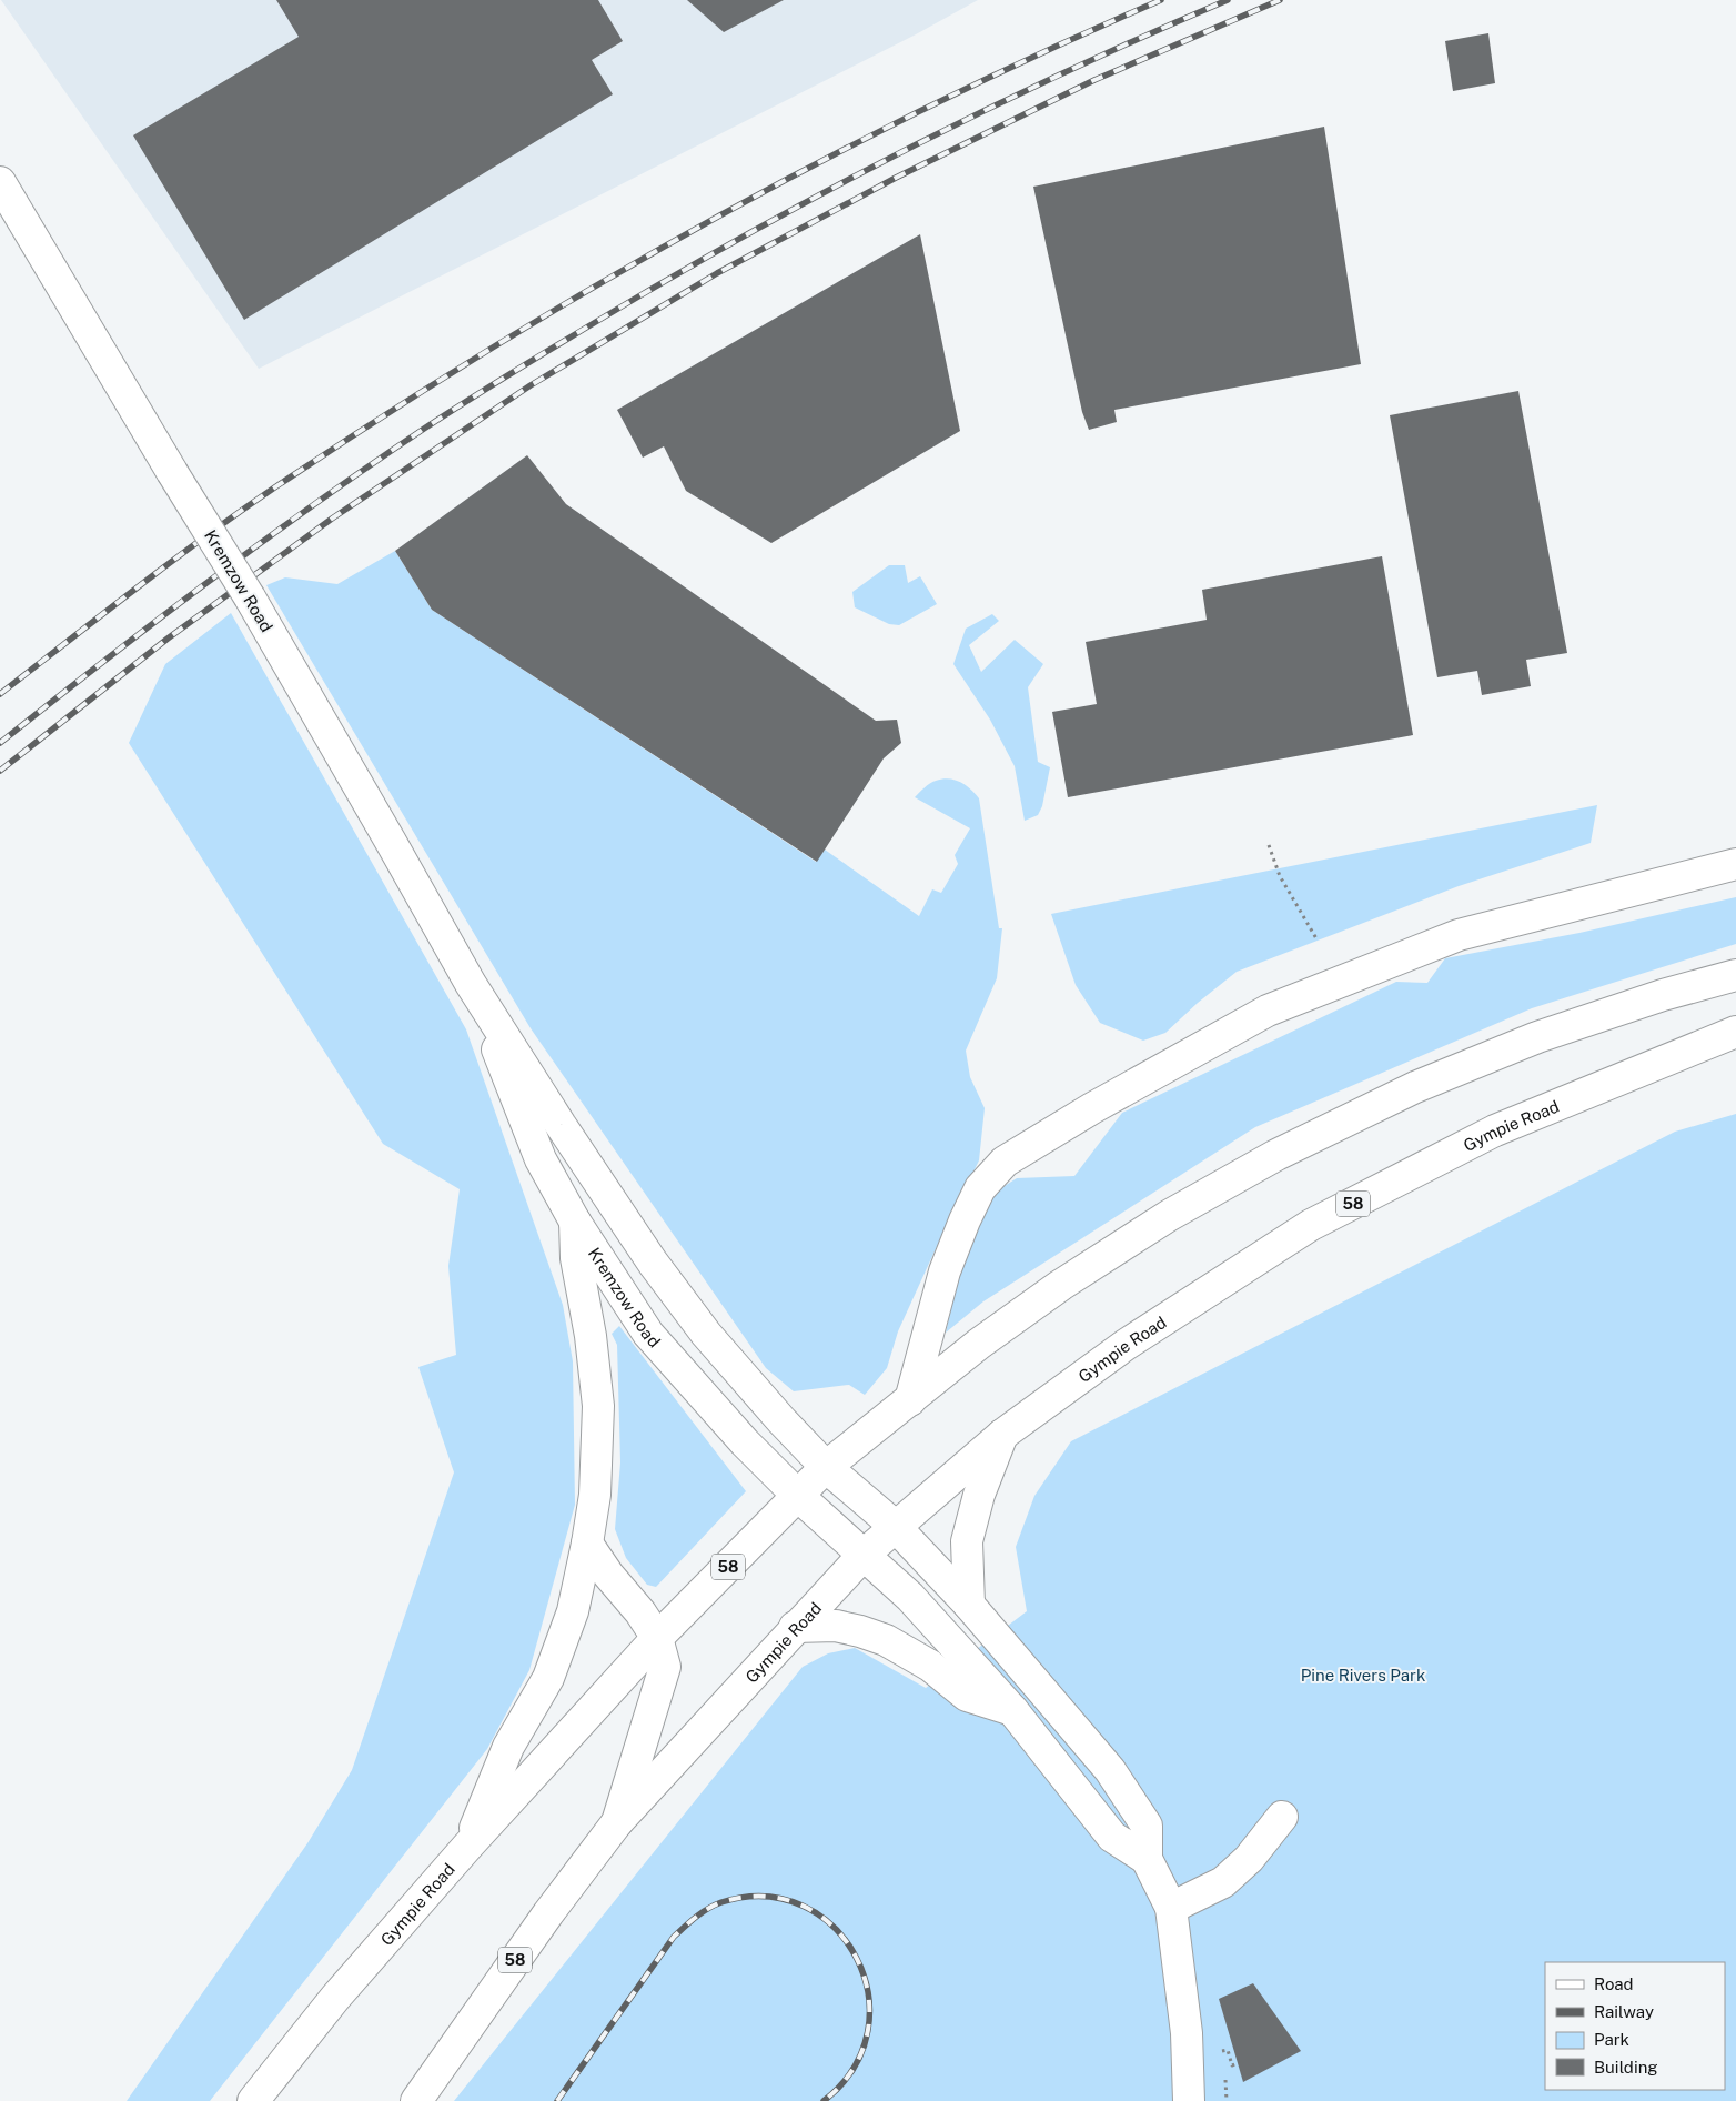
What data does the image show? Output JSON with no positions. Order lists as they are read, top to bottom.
{
  "streets": {
    "main road": ["Kremzow Road", "Gympie Road", "58"]
  },
  "crossings": [
    ["Kremzow Road", "Gympie Road"]
  ],
  "parks": ["Pine Rivers Park"],
  "legend": [
    "Road",
    "Railway",
    "Park",
    "Building"
  ]
}
